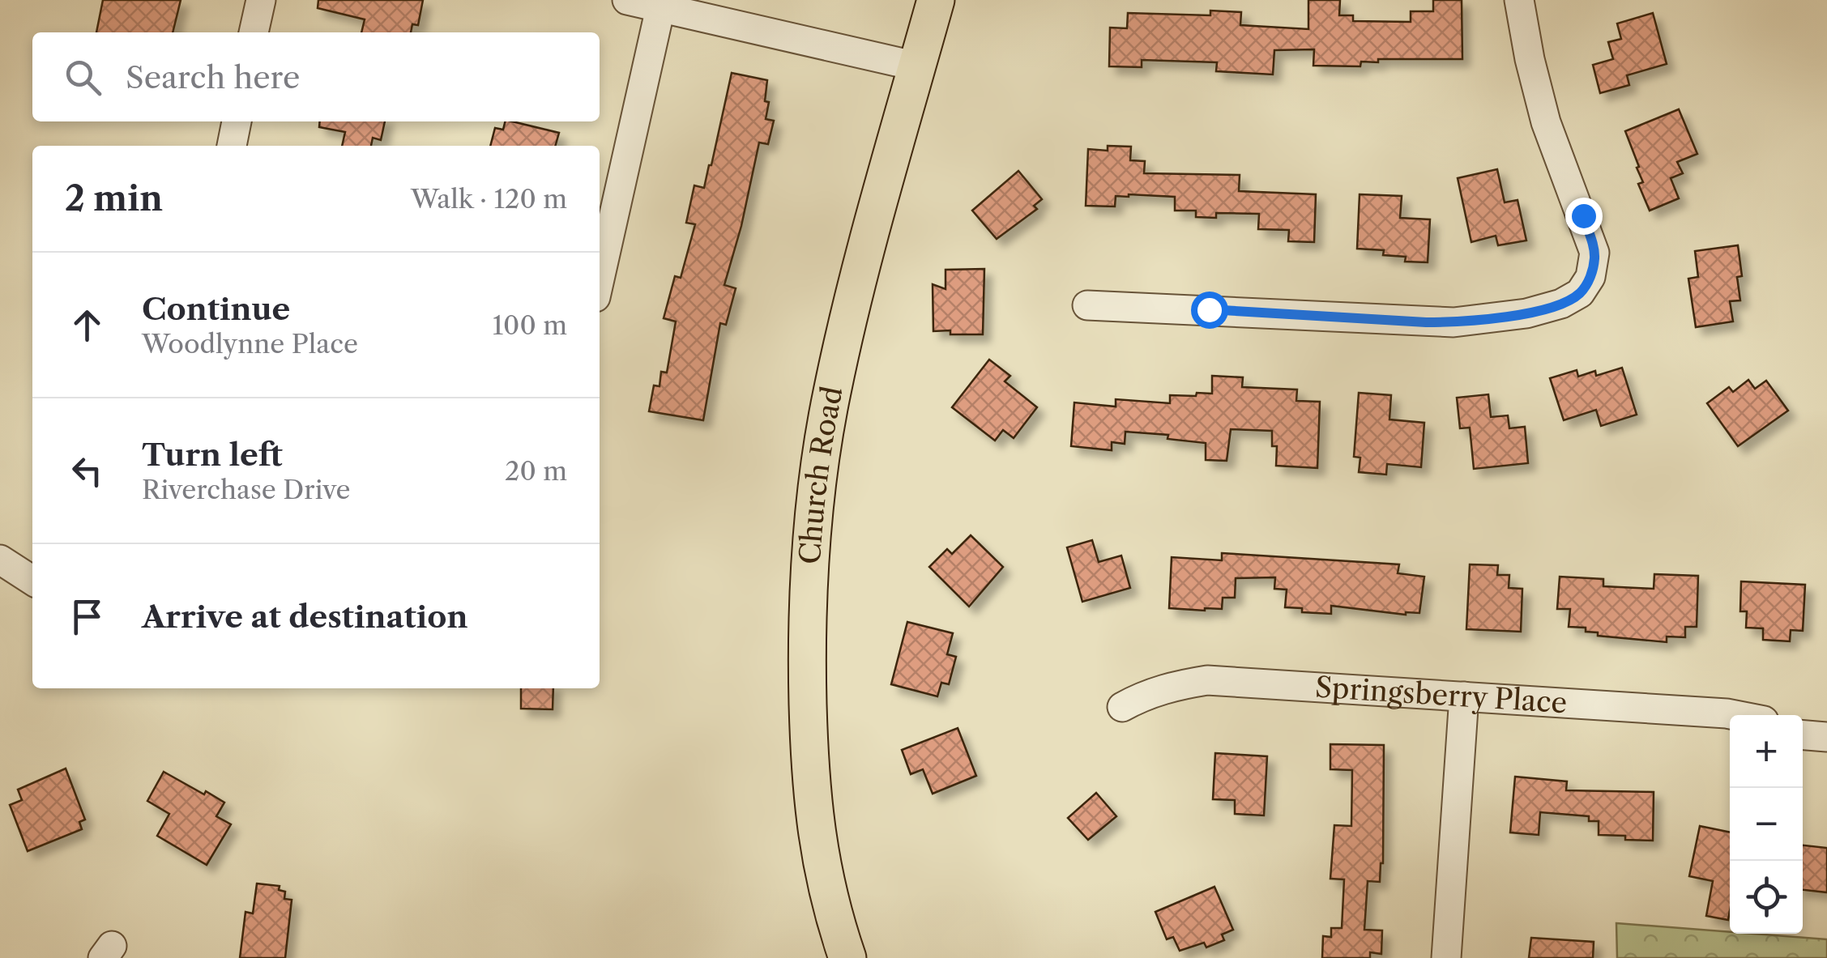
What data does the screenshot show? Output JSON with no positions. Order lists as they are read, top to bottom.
{
  "streets": {
    "main road": ["Church Road"],
    "street": ["Springsberry Place"]
  },
  "page": {
    "search": "Search here",
    "heading": ["2 min", "Walk · 120 m"],
    "list": [
      ["Continue", "Woodlynne Place", "100 m"],
      ["Turn left", "Riverchase Drive", "20 m"],
      "Arrive at destination"
    ],
    "map_buttons": ["+", "−"]
  }
}
